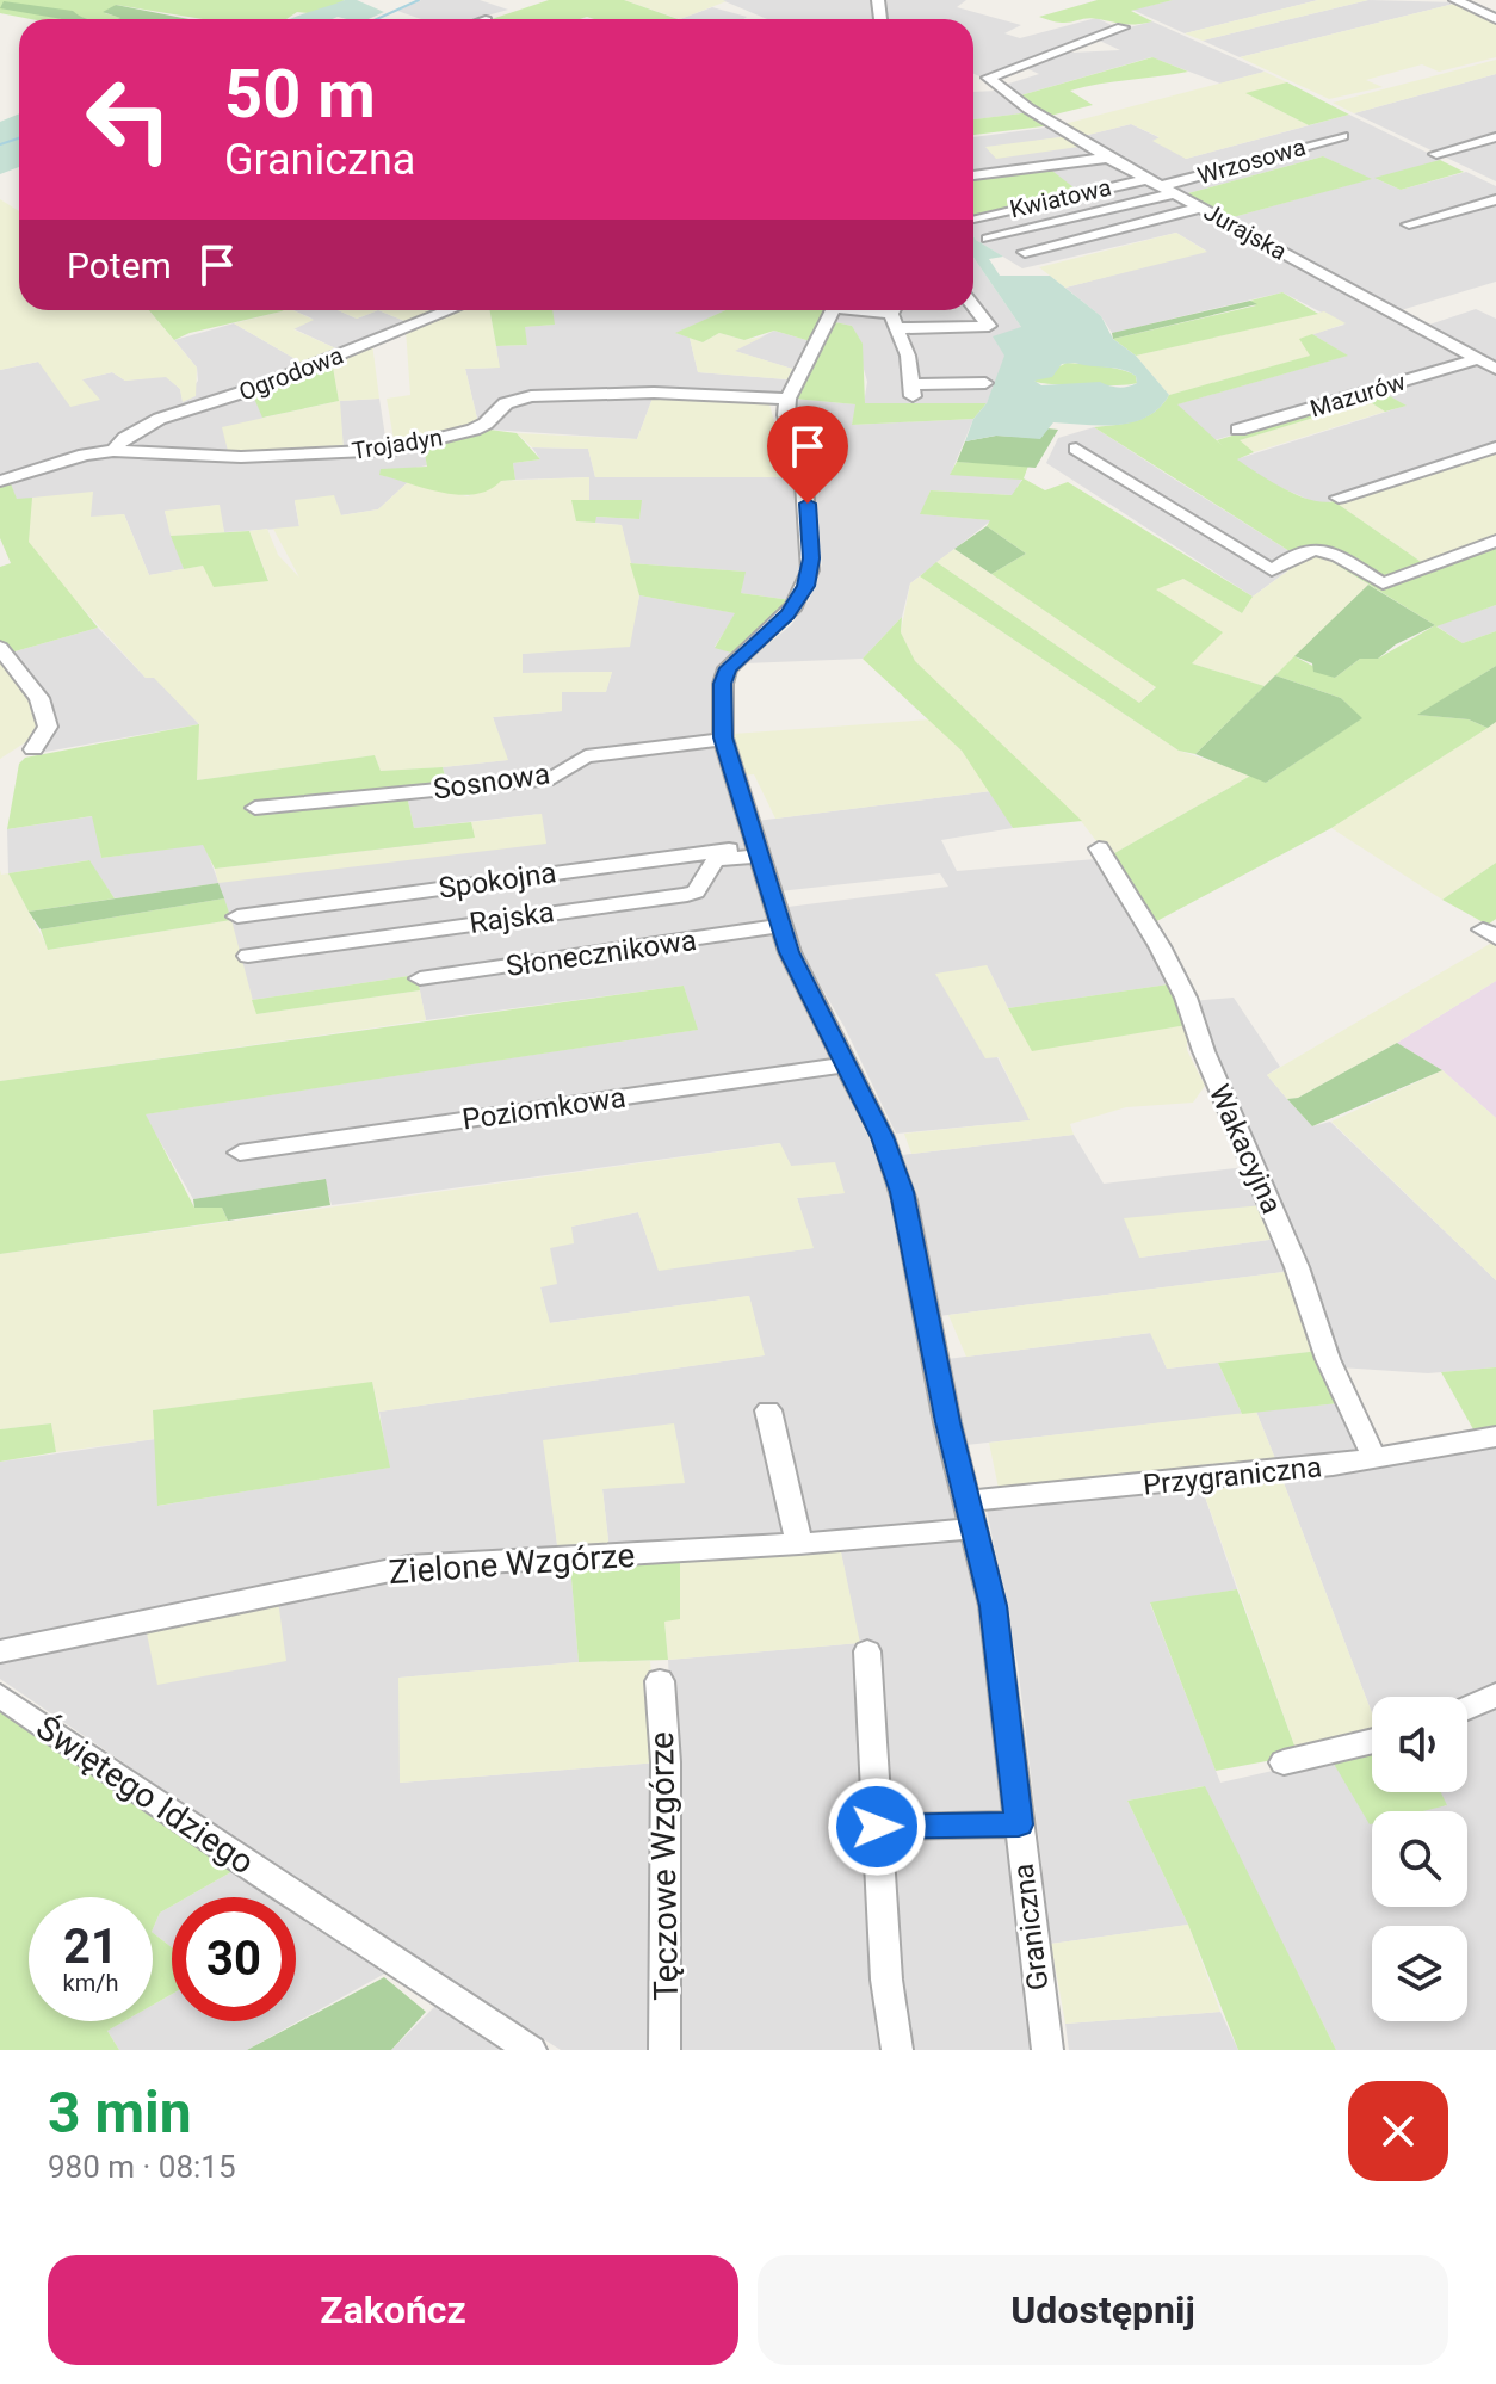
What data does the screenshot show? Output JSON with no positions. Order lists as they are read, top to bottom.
{
  "streets": {
    "street": [
      "Wrzosowa",
      "Kwiatowa",
      "Jurajska",
      "Ogrodowa",
      "Mazurów",
      "Trojadyn",
      "Sosnowa",
      "Spokojna",
      "Rajska",
      "Słonecznikowa",
      "Poziomkowa",
      "Wakacyjna",
      "Przygraniczna",
      "Zielone Wzgórze",
      "Świętego Idziego",
      "Tęczowe Wzgórze",
      "Graniczna"
    ]
  },
  "crossings": [
    ["Wrzosowa", "Kwiatowa"],
    ["Wrzosowa", "Jurajska"],
    ["Kwiatowa", "Jurajska"],
    ["Jurajska", "Mazurów"],
    ["Ogrodowa", "Trojadyn"],
    ["Trojadyn", "Graniczna"],
    ["Sosnowa", "Graniczna"],
    ["Spokojna", "Rajska"],
    ["Spokojna", "Graniczna"],
    ["Rajska", "Graniczna"],
    ["Słonecznikowa", "Graniczna"],
    ["Poziomkowa", "Graniczna"],
    ["Wakacyjna", "Przygraniczna"],
    ["Przygraniczna", "Zielone Wzgórze"],
    ["Przygraniczna", "Graniczna"],
    ["Zielone Wzgórze", "Graniczna"]
  ],
  "page": {
    "turn": ["50 m", "Graniczna"],
    "then": "Potem",
    "speed": "21 km/h",
    "limit": "30",
    "heading": ["3 min", "980 m · 08:15"],
    "buttons": ["Zakończ", "Udostępnij"]
  }
}
